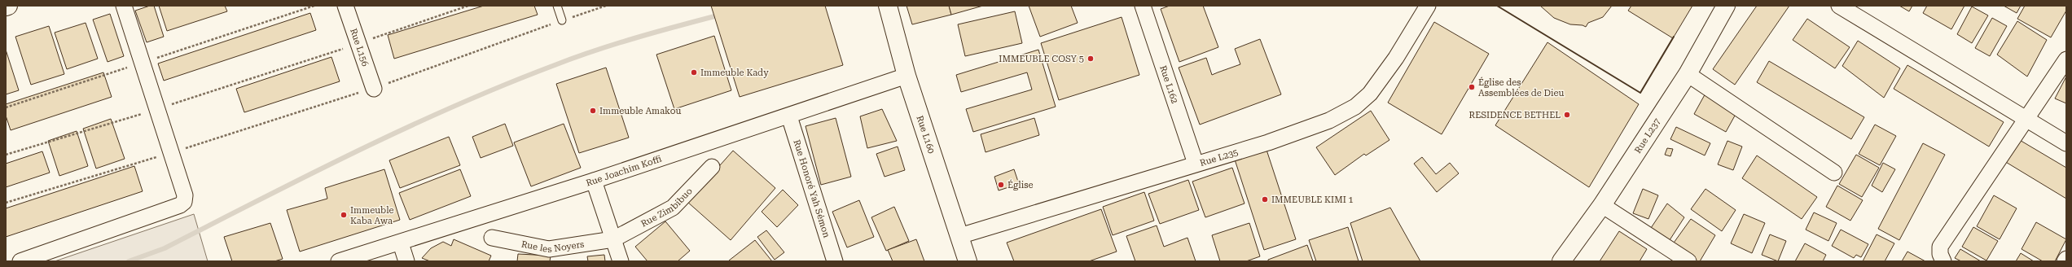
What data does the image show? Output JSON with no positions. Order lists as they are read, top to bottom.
{
  "streets": {
    "street": [
      "Rue L156",
      "Rue L162",
      "Rue L160",
      "Rue L237",
      "Rue L235",
      "Rue Joachim Koffi",
      "Rue Honoré Yah Sémon",
      "Rue Zimbibuo",
      "Rue les Noyers"
    ]
  },
  "crossings": [
    ["Rue L162", "Rue L235"],
    ["Rue L160", "Rue L235"],
    ["Rue L160", "Rue Joachim Koffi"],
    ["Rue Joachim Koffi", "Rue Honoré Yah Sémon"],
    ["Rue Zimbibuo", "Rue les Noyers"]
  ],
  "places": [
    "IMMEUBLE COSY 5",
    "Immeuble Kady",
    "Église des Assemblées de Dieu",
    "Immeuble Amakou",
    "RESIDENCE BETHEL",
    "Église",
    "IMMEUBLE KIMI 1",
    "Immeuble Kaba Awa"
  ]
}
